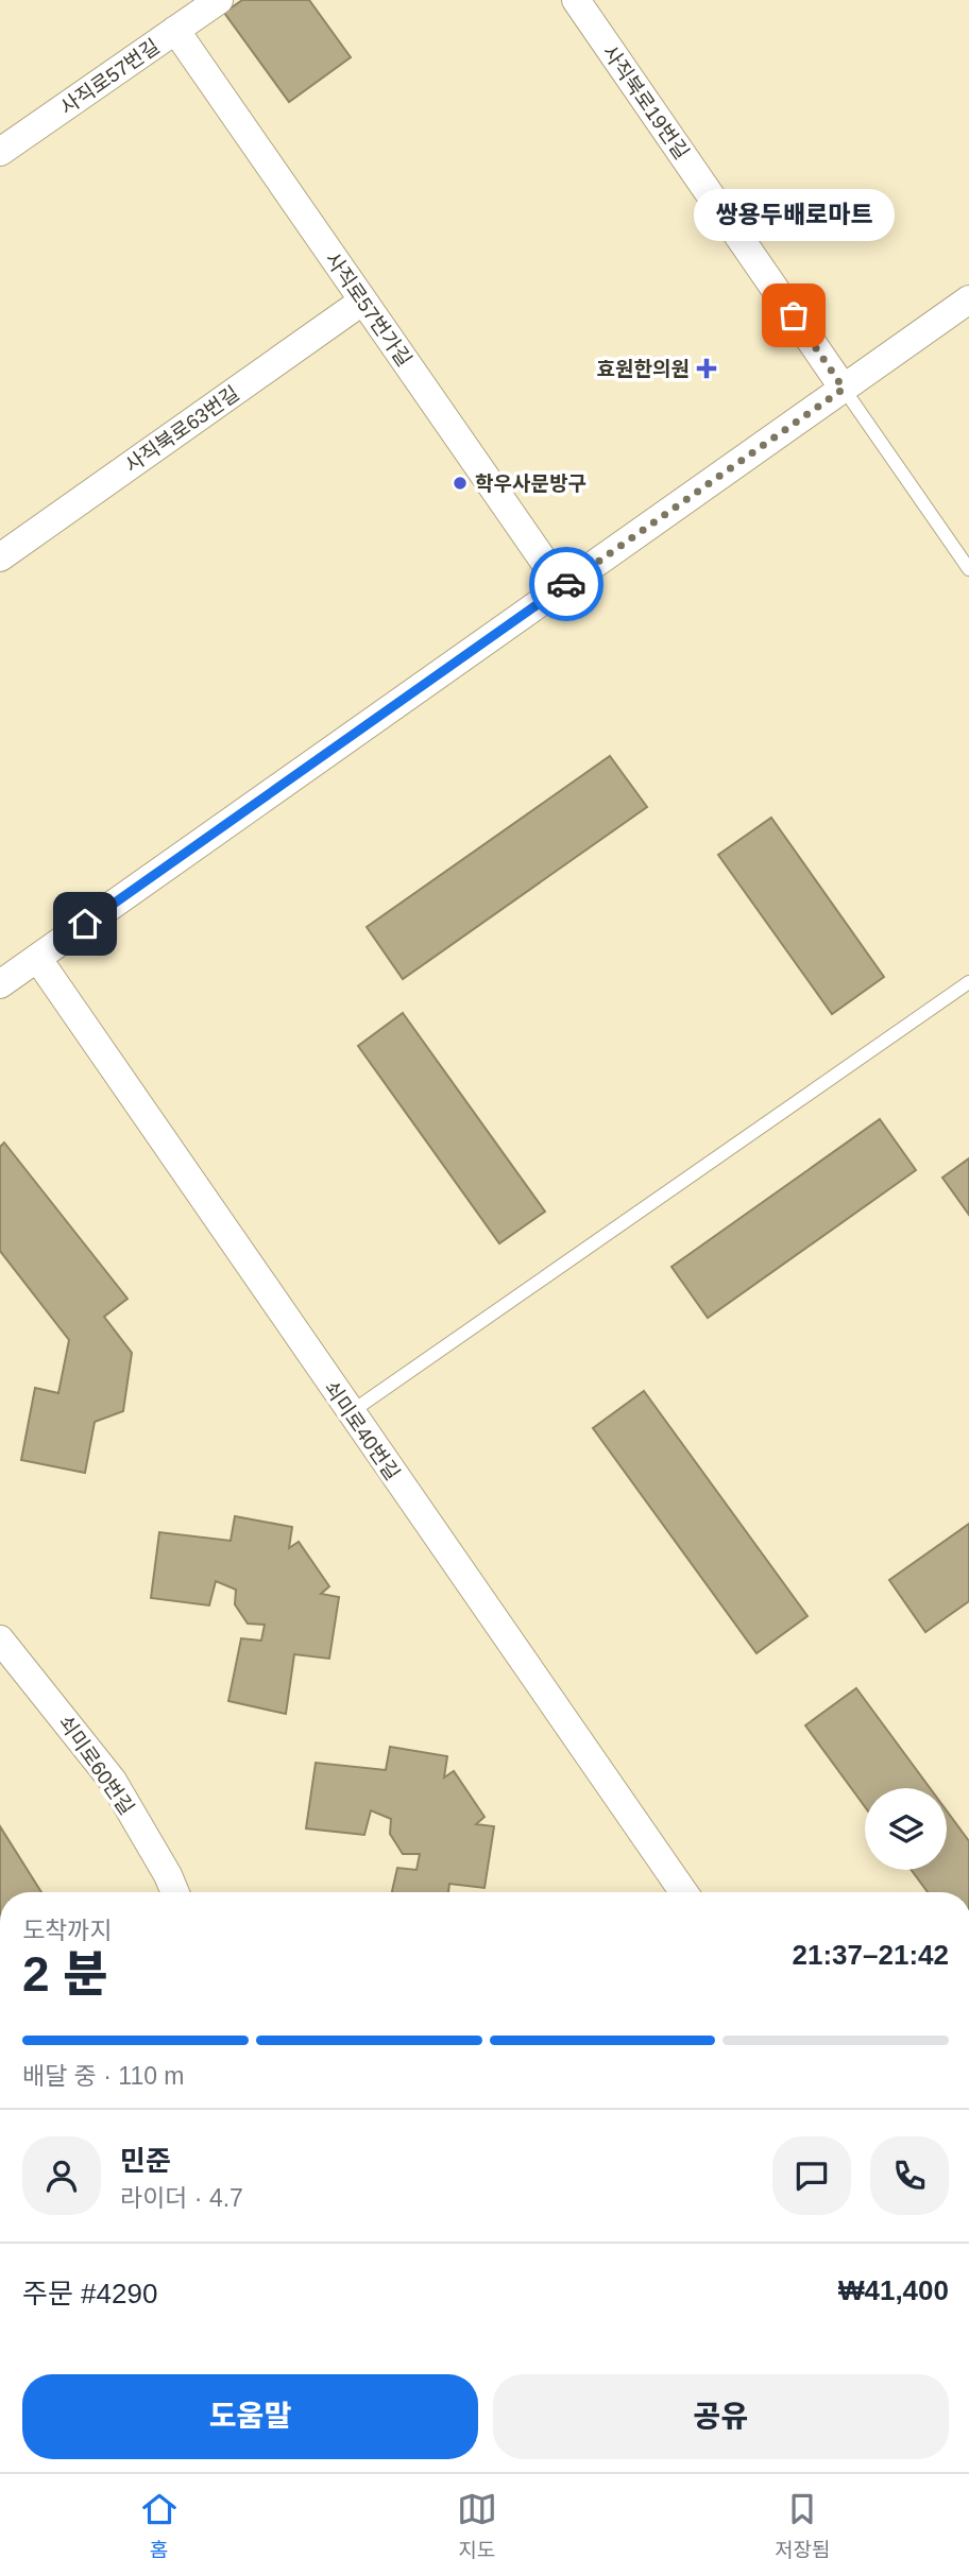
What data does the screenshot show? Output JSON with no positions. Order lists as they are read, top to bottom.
{
  "streets": {
    "street": [
      "사직로57번길",
      "사직북로19번길",
      "사직로57번가길",
      "사직북로63번길",
      "쇠미로40번길",
      "쇠미로60번길"
    ]
  },
  "crossings": [
    ["사직로57번길", "사직로57번가길"],
    ["사직로57번가길", "사직북로63번길"]
  ],
  "places": {
    "other": ["쌍용두배로마트", "학우사문방구"],
    "health": ["효원한의원"]
  },
  "page": {
    "bubble": "쌍용두배로마트",
    "heading": ["2 분", "도착까지", "21:37–21:42"],
    "panel": [
      "민준",
      "라이더 · 4.7",
      "주문 #4290",
      "₩41,400"
    ],
    "bar": "배달 중 · 110 m",
    "buttons": ["도움말", "공유"],
    "tabs": ["홈", "지도", "저장됨"]
  }
}
